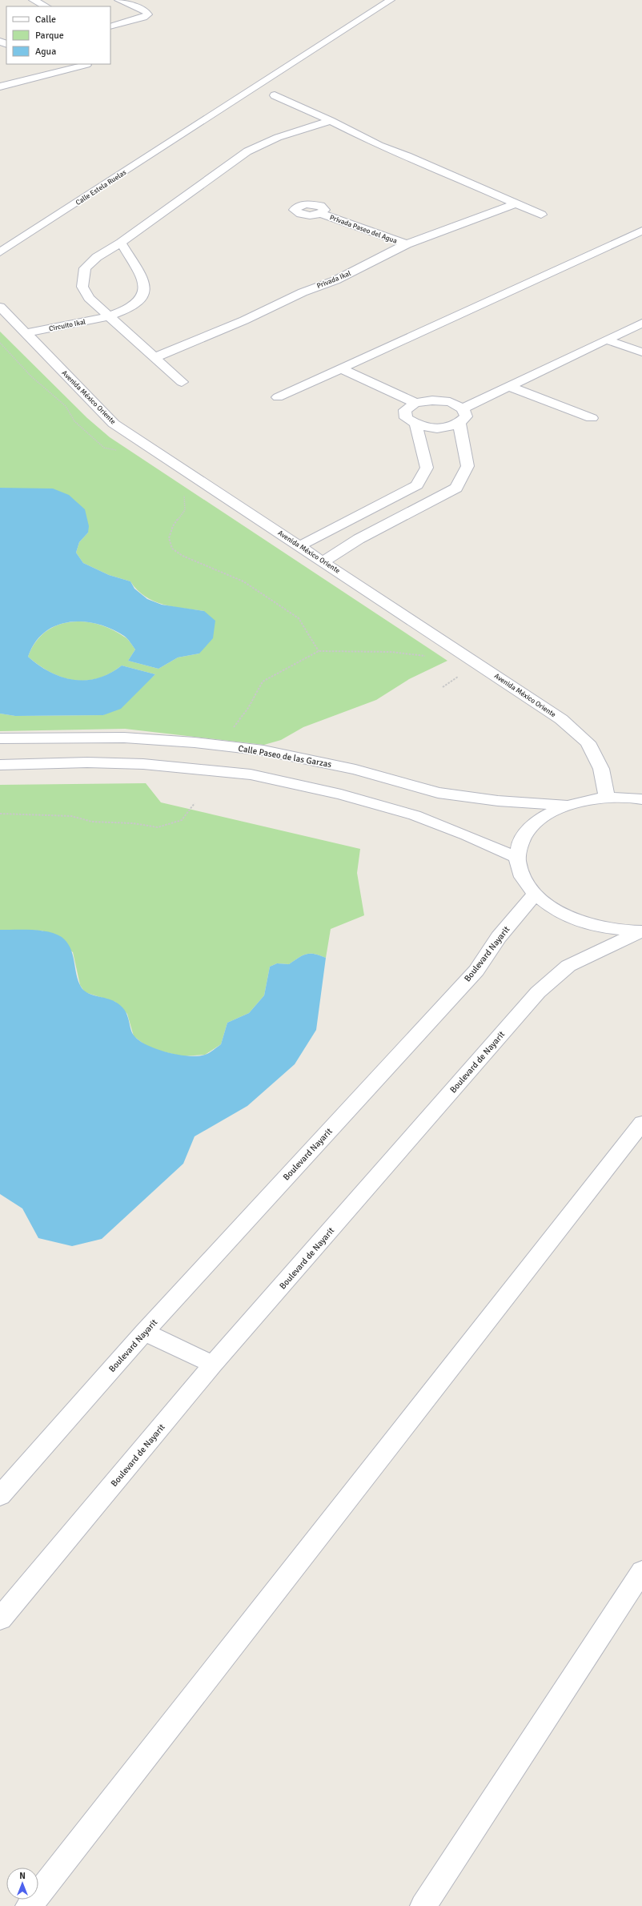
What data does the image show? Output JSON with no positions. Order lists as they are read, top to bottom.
{
  "streets": {
    "street": [
      "Calle Estela Ruelas",
      "Privada Paseo del Agua",
      "Privada Ikal",
      "Circuito Ikal",
      "Avenida México Oriente",
      "Calle Paseo de las Garzas",
      "Boulevard Nayarit",
      "Boulevard de Nayarit"
    ]
  },
  "crossings": [
    ["Privada Paseo del Agua", "Privada Ikal"],
    ["Circuito Ikal", "Avenida México Oriente"]
  ],
  "legend": ["Calle", "Parque", "Agua"],
  "north": "top"
}
